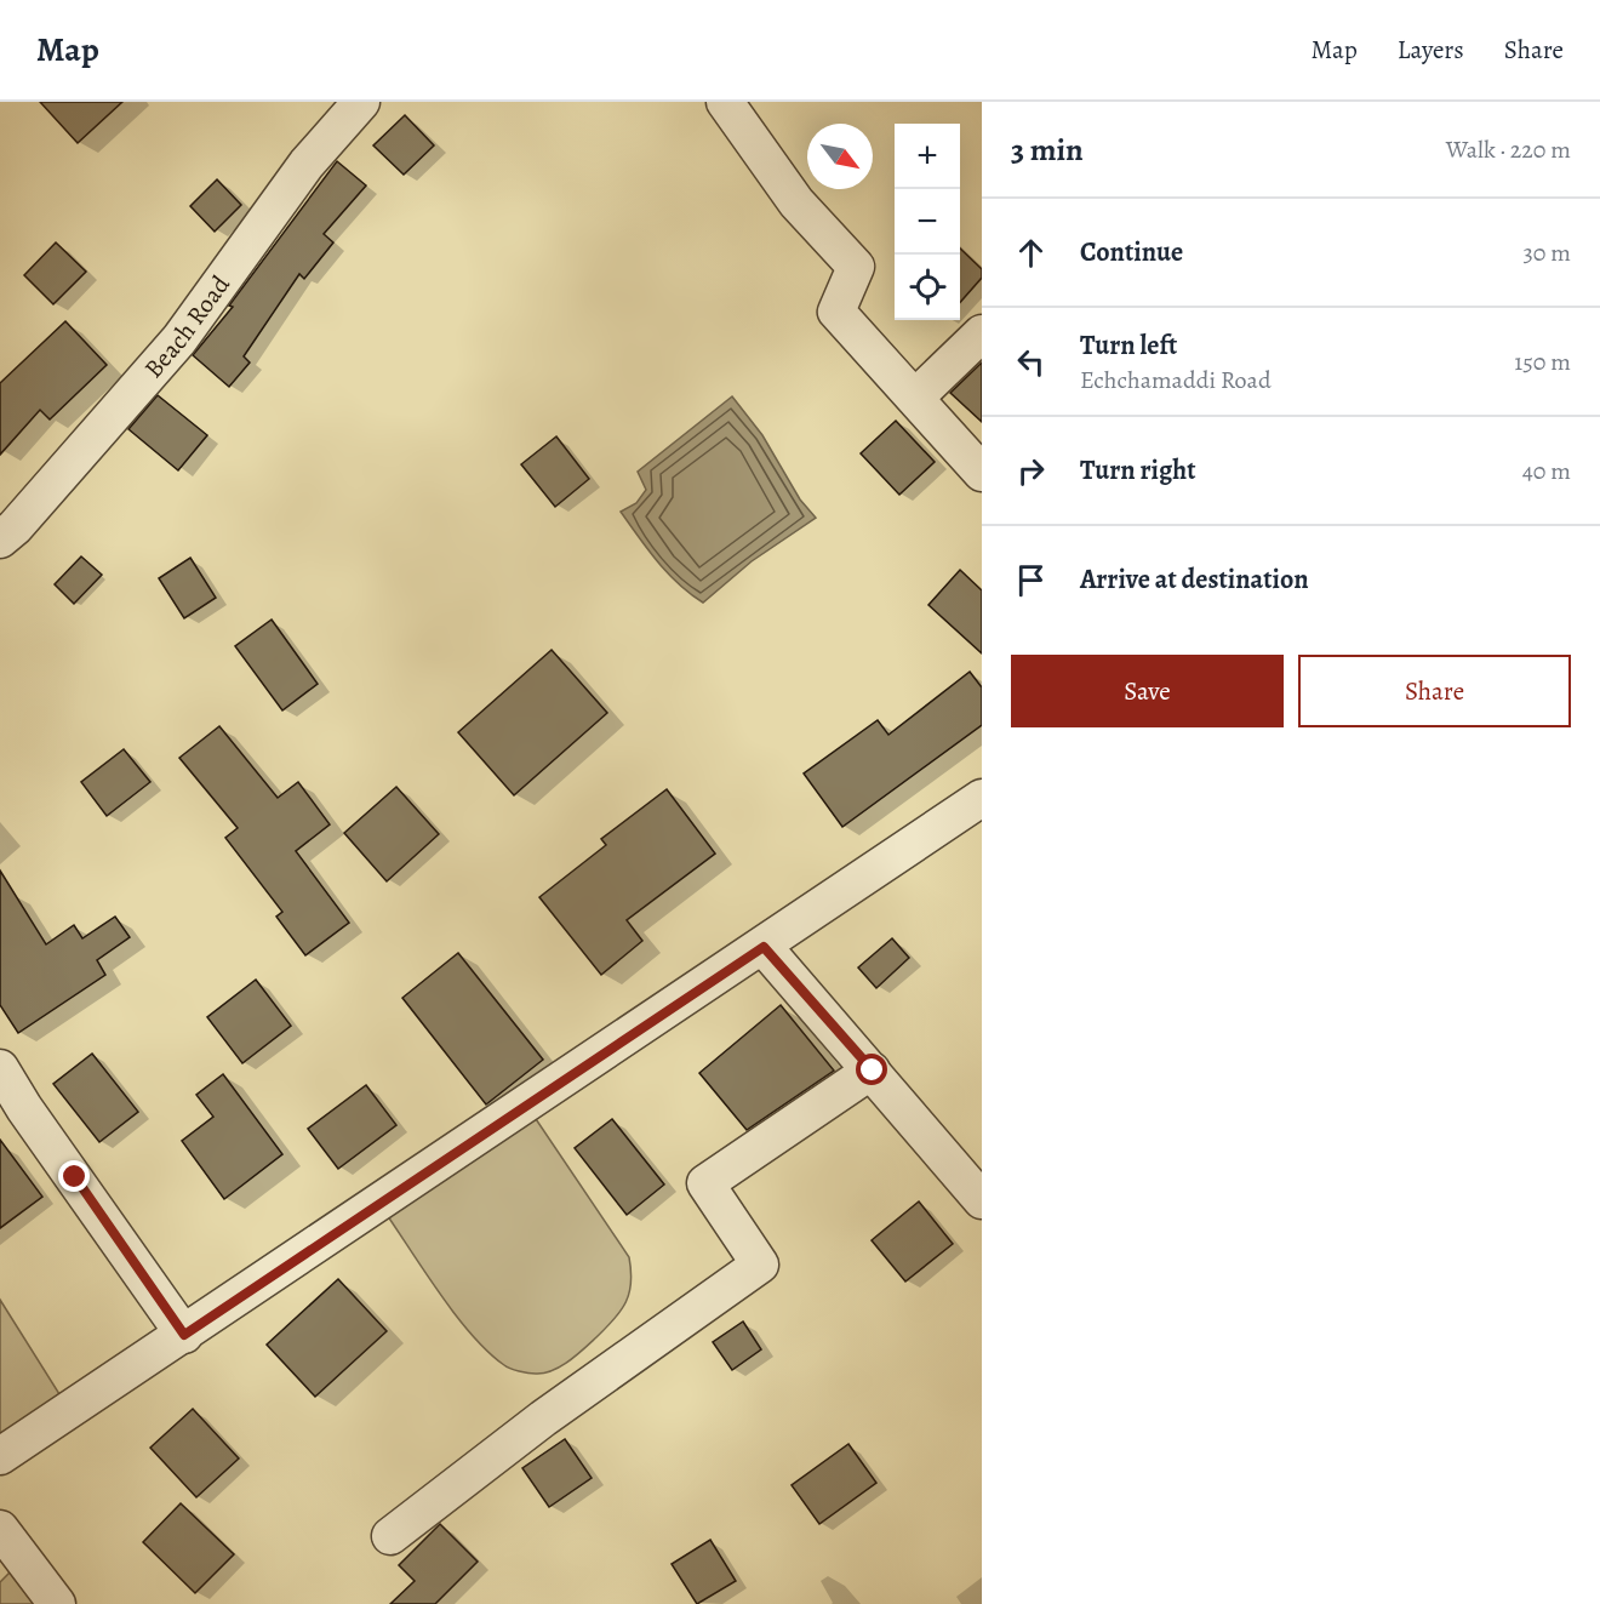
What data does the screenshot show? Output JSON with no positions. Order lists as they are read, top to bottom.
{
  "streets": {
    "street": ["Beach Road"]
  },
  "north": "bottom right",
  "page": {
    "header": "Map",
    "nav": ["Map", "Layers", "Share"],
    "heading": ["3 min", "Walk · 220 m"],
    "map_buttons": ["+", "−"],
    "list": [
      ["Continue", "30 m"],
      ["Turn left", "Echchamaddi Road", "150 m"],
      ["Turn right", "40 m"],
      "Arrive at destination"
    ],
    "buttons": ["Save", "Share"]
  }
}
